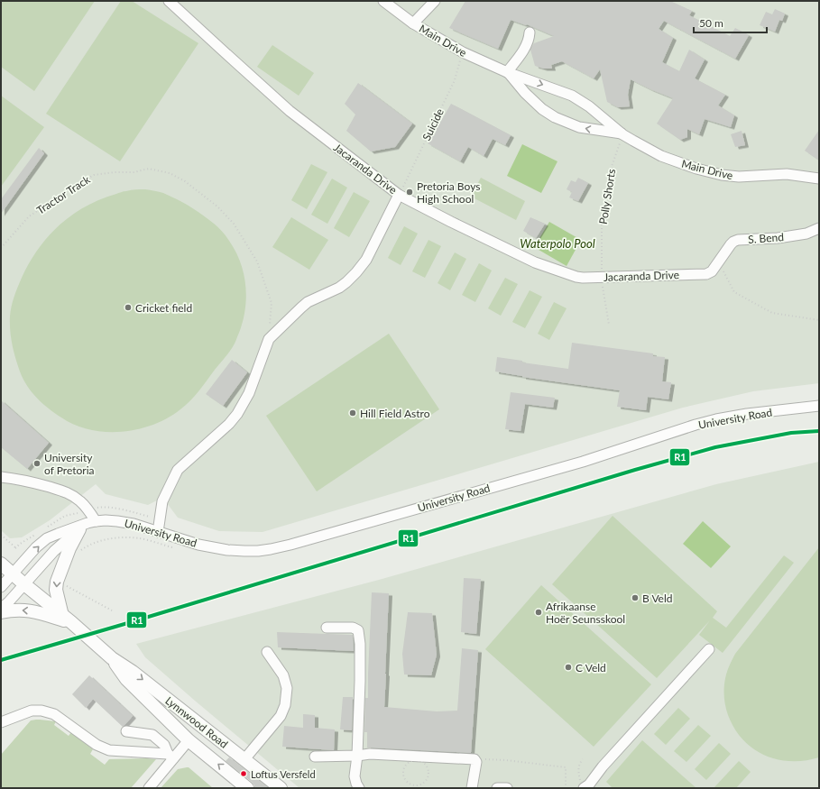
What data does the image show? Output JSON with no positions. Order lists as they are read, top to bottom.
{
  "streets": {
    "main road": ["Lynnwood Road"],
    "street": [
      "Main Drive",
      "Jacaranda Drive",
      "S. Bend",
      "University Road"
    ],
    "path": ["Suicide", "Tractor Track", "Polly Shorts"]
  },
  "crossings": [
    ["Main Drive", "Suicide"],
    ["Main Drive", "Polly Shorts"],
    ["Suicide", "Jacaranda Drive"],
    ["Jacaranda Drive", "Polly Shorts"],
    ["Jacaranda Drive", "S. Bend"],
    ["University Road", "Lynnwood Road"]
  ],
  "water": ["Waterpolo Pool"],
  "places": [
    "Pretoria Boys High School",
    "Cricket field",
    "Hill Field Astro",
    "University of Pretoria",
    "B Veld",
    "Afrikaanse Hoër Seunsskool",
    "C Veld",
    "Loftus Versfeld"
  ],
  "lines": ["transit line R1"],
  "scale_bar": "50 m"
}
